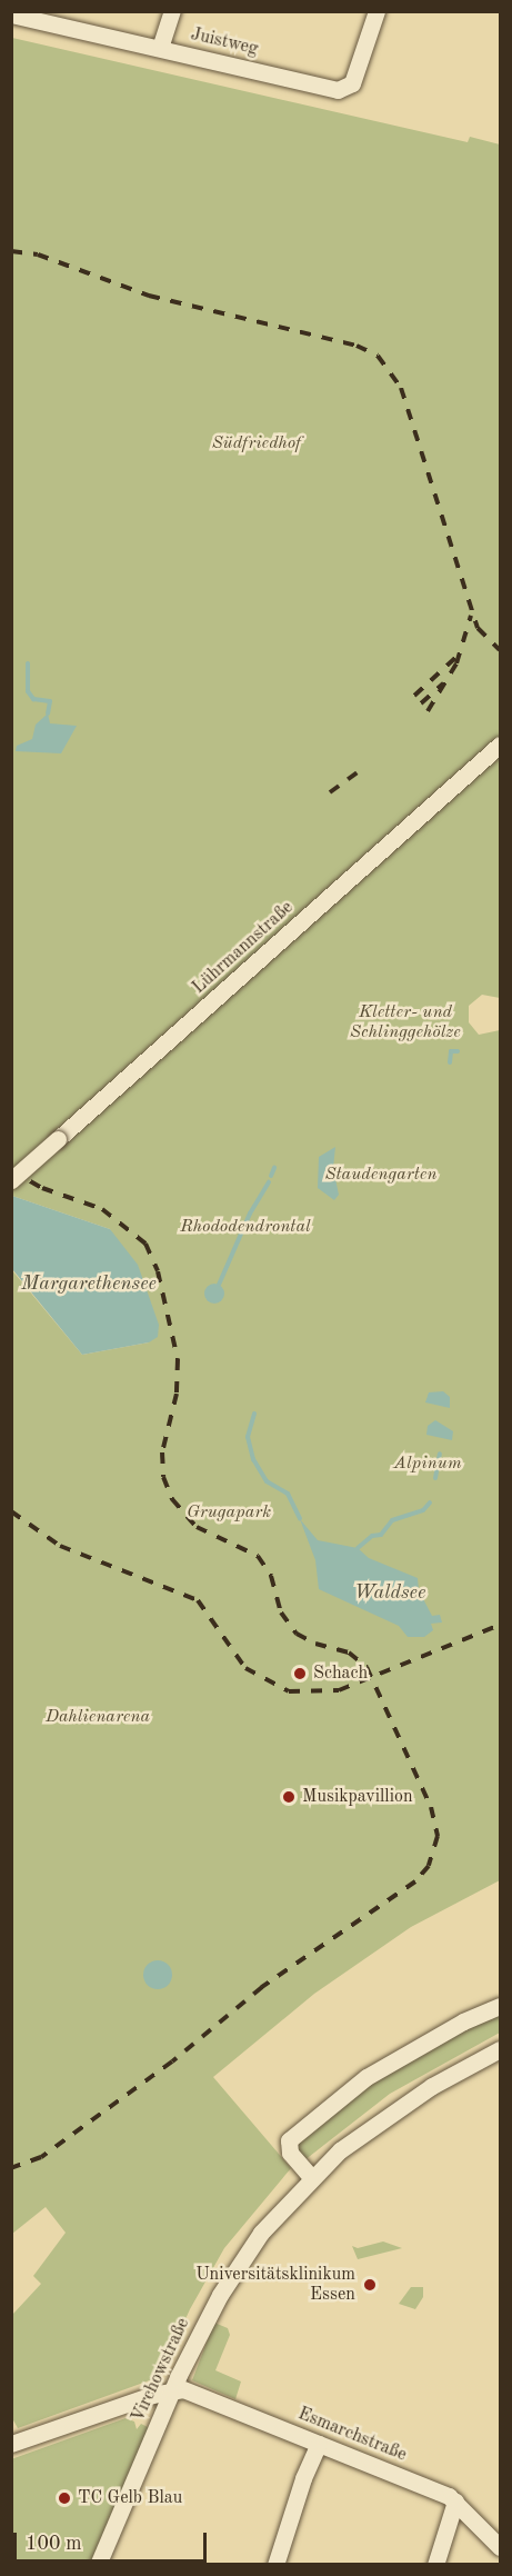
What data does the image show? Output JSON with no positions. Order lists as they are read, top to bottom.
{
  "streets": {
    "street": [
      "Juistweg",
      "Lührmannstraße",
      "Virchowstraße",
      "Esmarchstraße"
    ]
  },
  "crossings": [
    ["Virchowstraße", "Esmarchstraße"]
  ],
  "water": ["Margarethensee", "Waldsee"],
  "parks": [
    "Südfriedhof",
    "Kletter- und Schlinggehölze",
    "Staudengarten",
    "Rhododendrontal",
    "Alpinum",
    "Grugapark",
    "Dahlienarena"
  ],
  "places": [
    "Schach",
    "Musikpavillion",
    "Universitätsklinikum Essen",
    "TC Gelb Blau"
  ],
  "scale_bar": "100 m"
}
